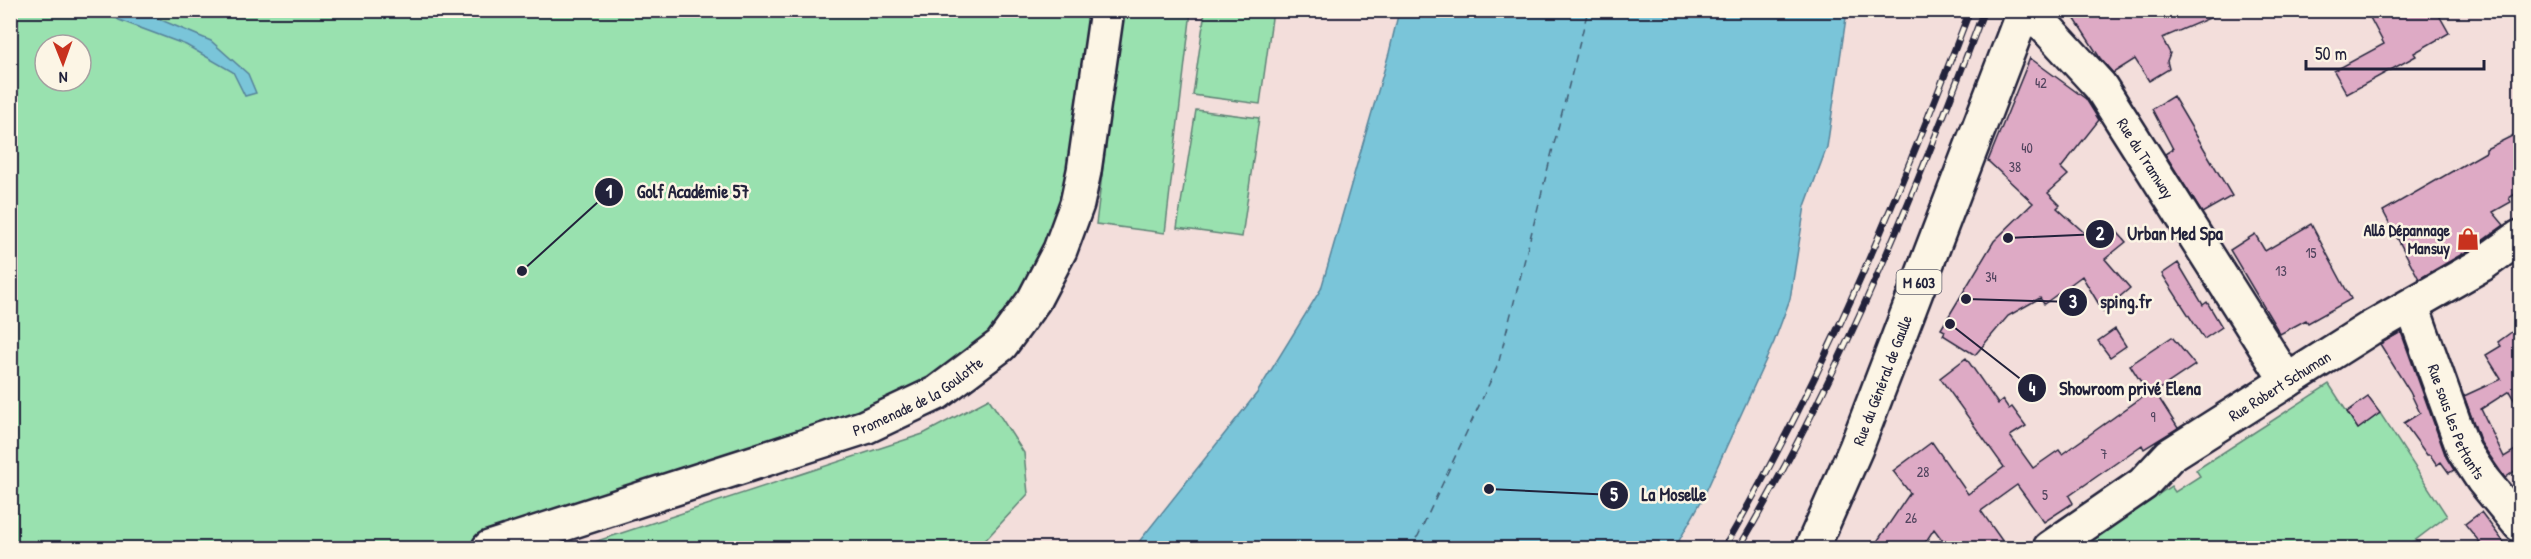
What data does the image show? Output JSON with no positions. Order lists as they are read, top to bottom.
{
  "streets": {
    "street": [
      "Rue du Tramway",
      "M 603",
      "Rue du Général de Gaulle",
      "Rue Robert Schuman",
      "Promenade de la Goulotte",
      "Rue sous les Pettants"
    ]
  },
  "crossings": [
    ["Rue du Tramway", "Rue du Général de Gaulle"],
    ["Rue du Tramway", "Rue Robert Schuman"],
    ["Rue Robert Schuman", "Rue sous les Pettants"]
  ],
  "places": {
    "other": [
      "Urban Med Spa",
      "Golf Académie 57",
      "sping.fr",
      "Showroom privé Elena",
      "La Moselle"
    ],
    "shop": ["Allô Dépannage Mansuy"]
  },
  "house_numbers": [
    "42",
    "40",
    "38",
    "15",
    "13",
    "34",
    "9",
    "7",
    "28",
    "5",
    "26"
  ],
  "scale_bar": "50 m",
  "north": "bottom"
}
